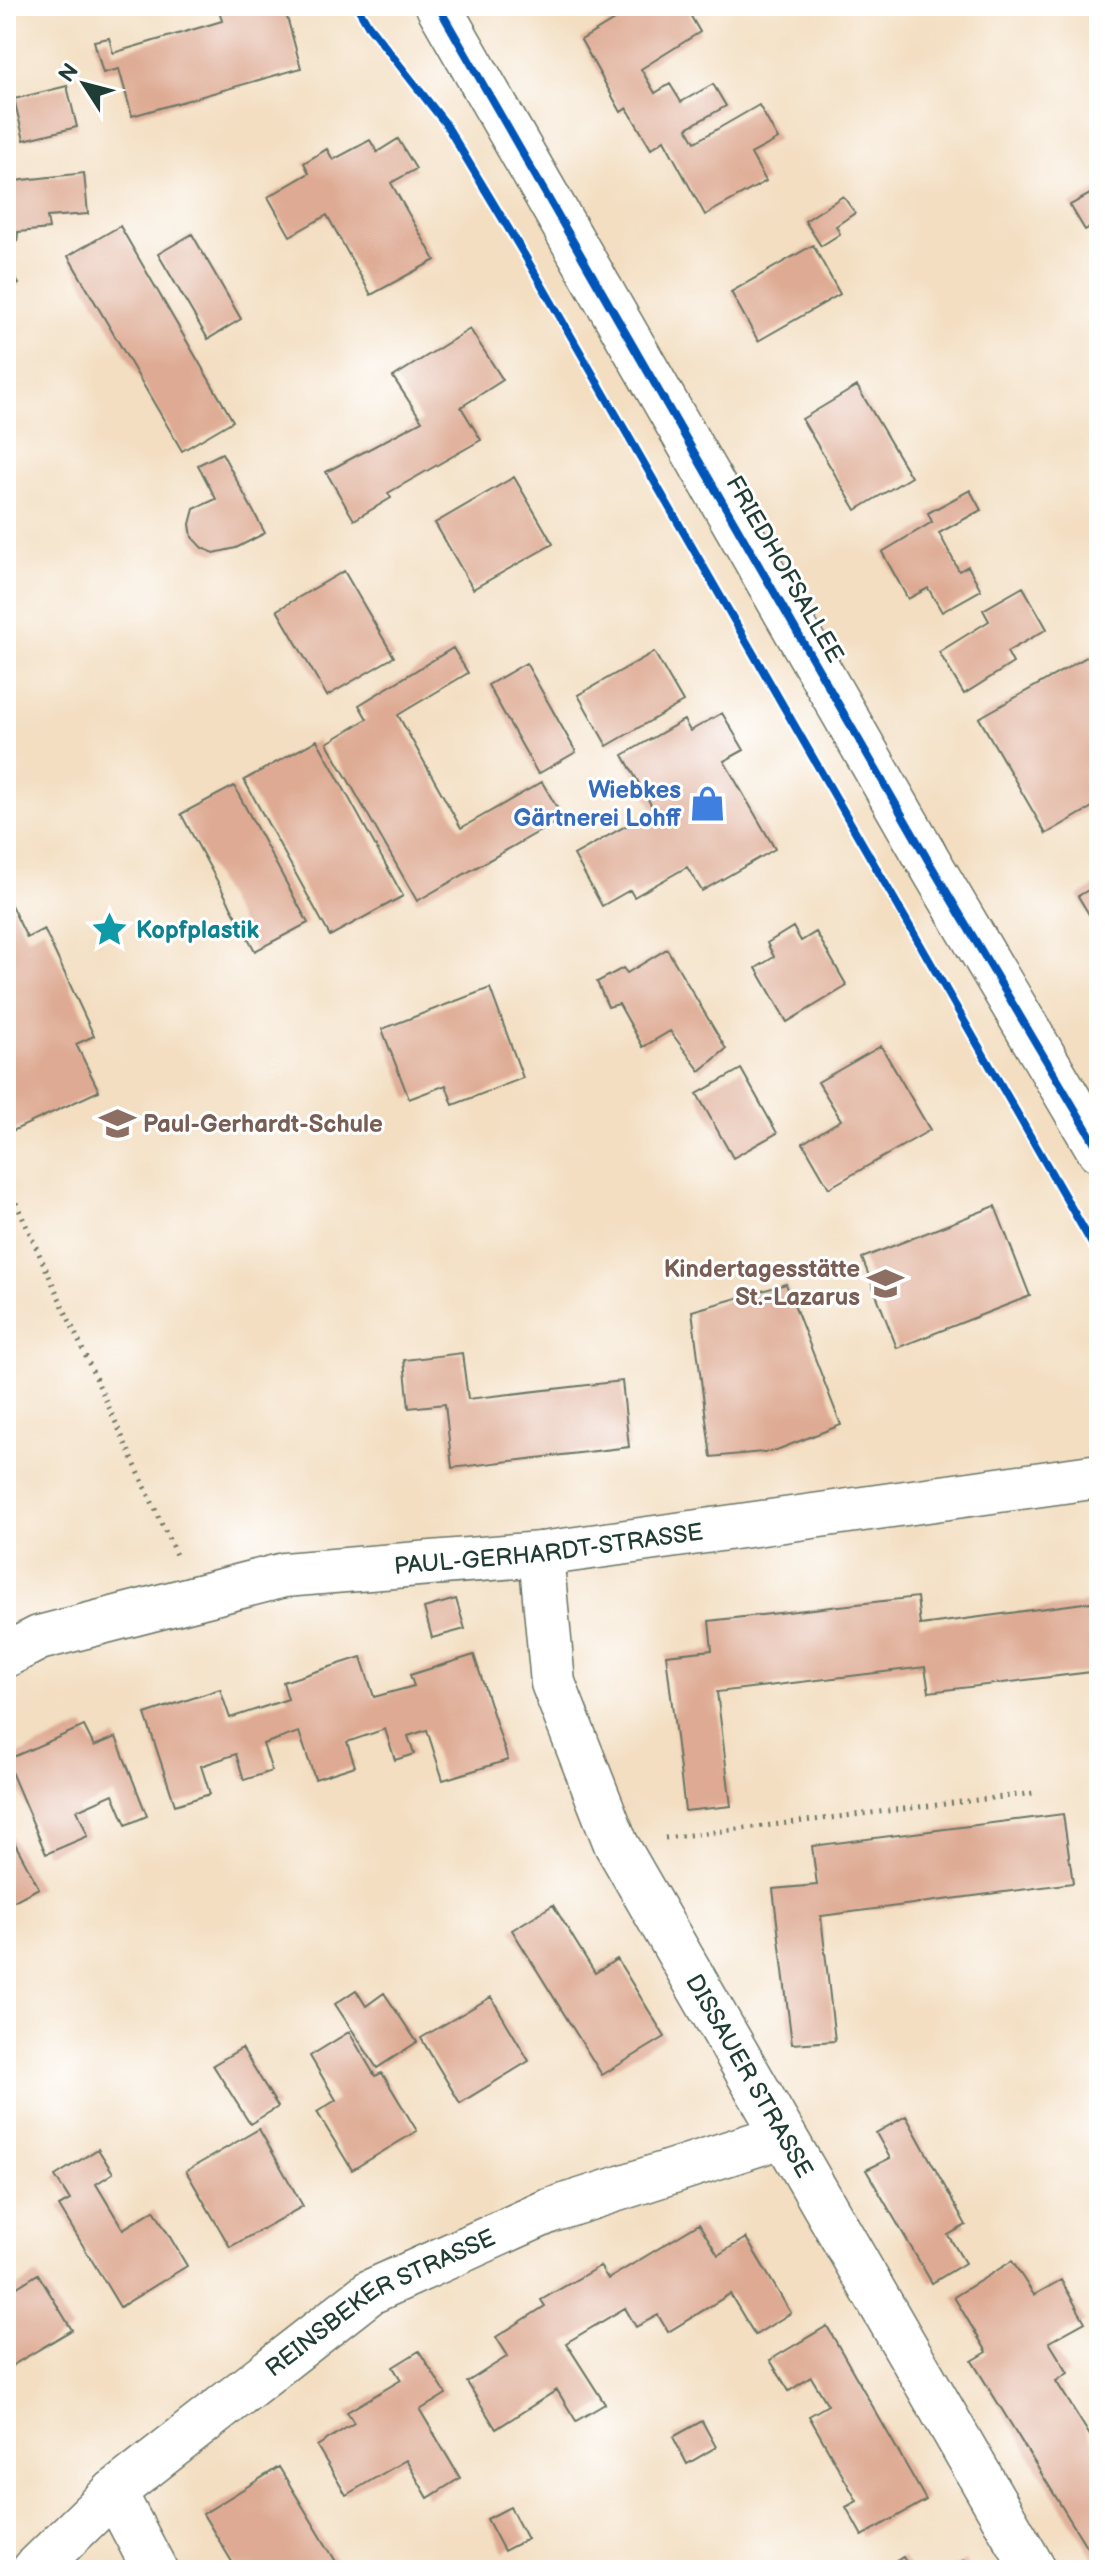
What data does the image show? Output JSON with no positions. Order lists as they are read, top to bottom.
{
  "streets": {
    "street": [
      "FRIEDHOFSALLEE",
      "PAUL-GERHARDT-STRASSE",
      "DISSAUER STRASSE",
      "REINSBEKER STRASSE"
    ]
  },
  "crossings": [
    ["PAUL-GERHARDT-STRASSE", "DISSAUER STRASSE"],
    ["DISSAUER STRASSE", "REINSBEKER STRASSE"]
  ],
  "places": {
    "shop": ["Wiebkes Gärtnerei Lohff"],
    "place": ["Kopfplastik"],
    "school or university": ["Paul-Gerhardt-Schule", "Kindertagesstätte St.-Lazarus"]
  },
  "north": "top left"
}
